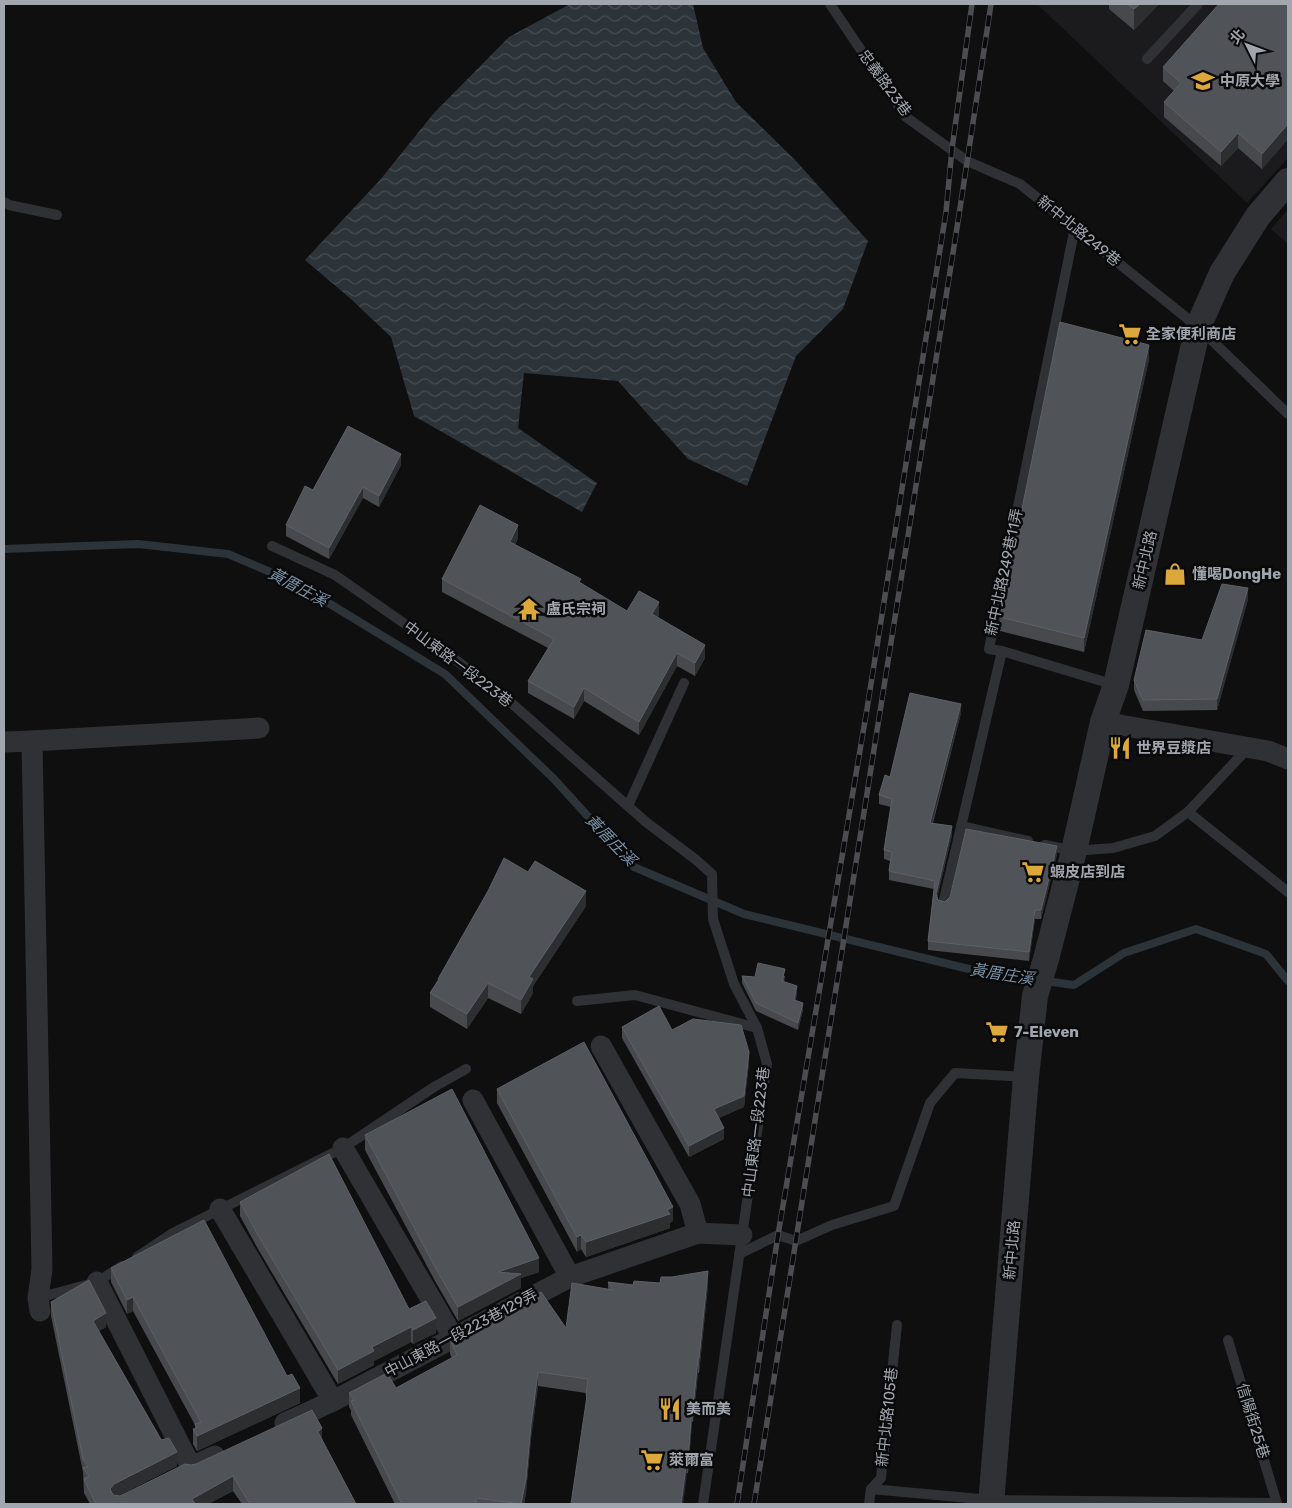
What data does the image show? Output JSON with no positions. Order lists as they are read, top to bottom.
{
  "streets": {
    "street": ["新中北路", "中山東路一段223巷129弄"],
    "lane": [
      "忠義路23巷",
      "新中北路249巷",
      "新中北路249巷11弄",
      "中山東路一段223巷",
      "新中北路105巷",
      "信陽街25巷"
    ]
  },
  "crossings": [
    ["忠義路23巷", "新中北路249巷"],
    ["新中北路249巷", "新中北路"],
    ["新中北路249巷", "新中北路249巷11弄"],
    ["中山東路一段223巷", "中山東路一段223巷129弄"]
  ],
  "water": ["黃厝庄溪"],
  "places": {
    "school or university": ["中原大學"],
    "supermarket": [
      "全家便利商店",
      "蝦皮店到店",
      "7-Eleven",
      "萊爾富"
    ],
    "shop": ["懂喝DongHe"],
    "temple": ["盧氏宗祠"],
    "restaurant": ["世界豆漿店", "美而美"]
  },
  "north": "top left"
}
